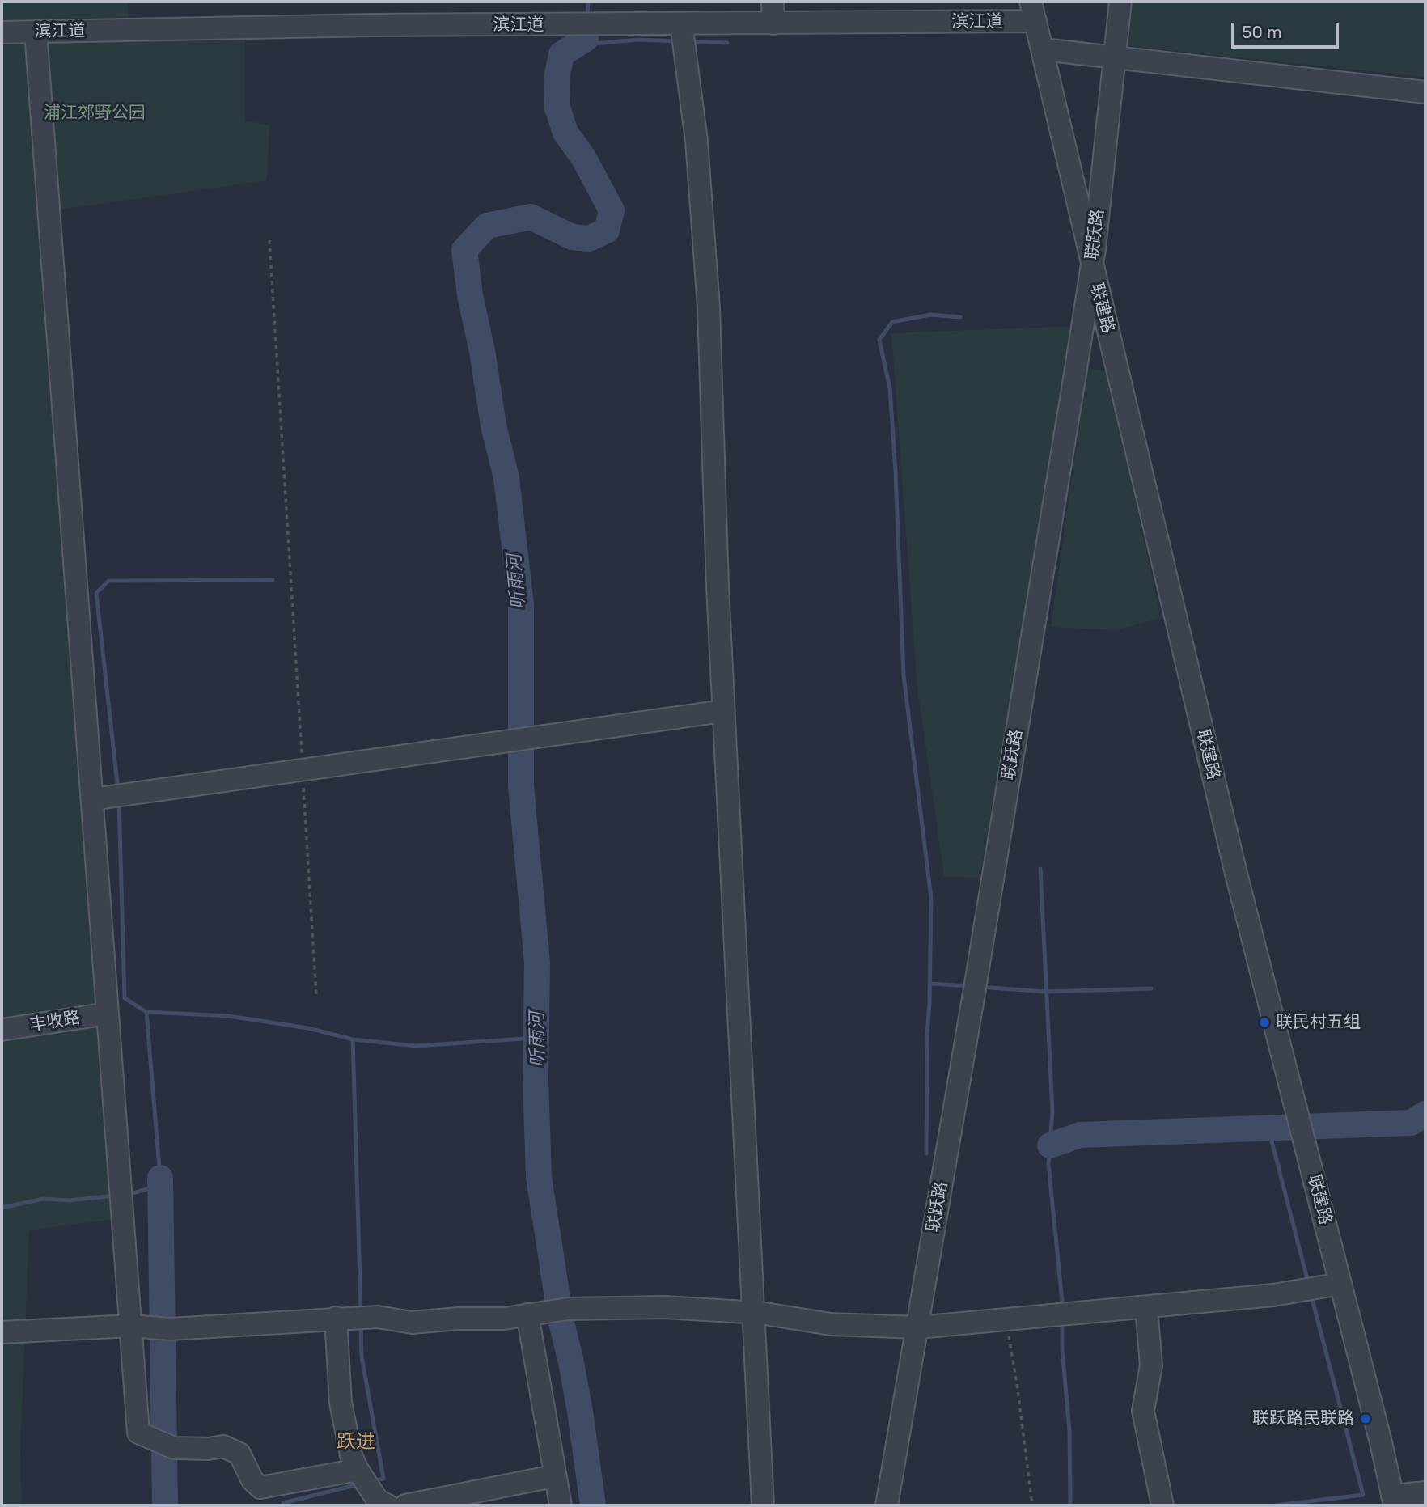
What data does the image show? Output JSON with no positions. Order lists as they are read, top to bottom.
{
  "streets": {
    "street": [
      "滨江道",
      "联跃路",
      "联建路",
      "丰收路"
    ]
  },
  "crossings": [
    ["滨江道", "联建路"],
    ["联跃路", "联建路"]
  ],
  "districts": ["跃进"],
  "water": ["听雨河"],
  "parks": ["浦江郊野公园"],
  "places": ["联民村五组", "联跃路民联路"],
  "scale_bar": "50 m"
}
